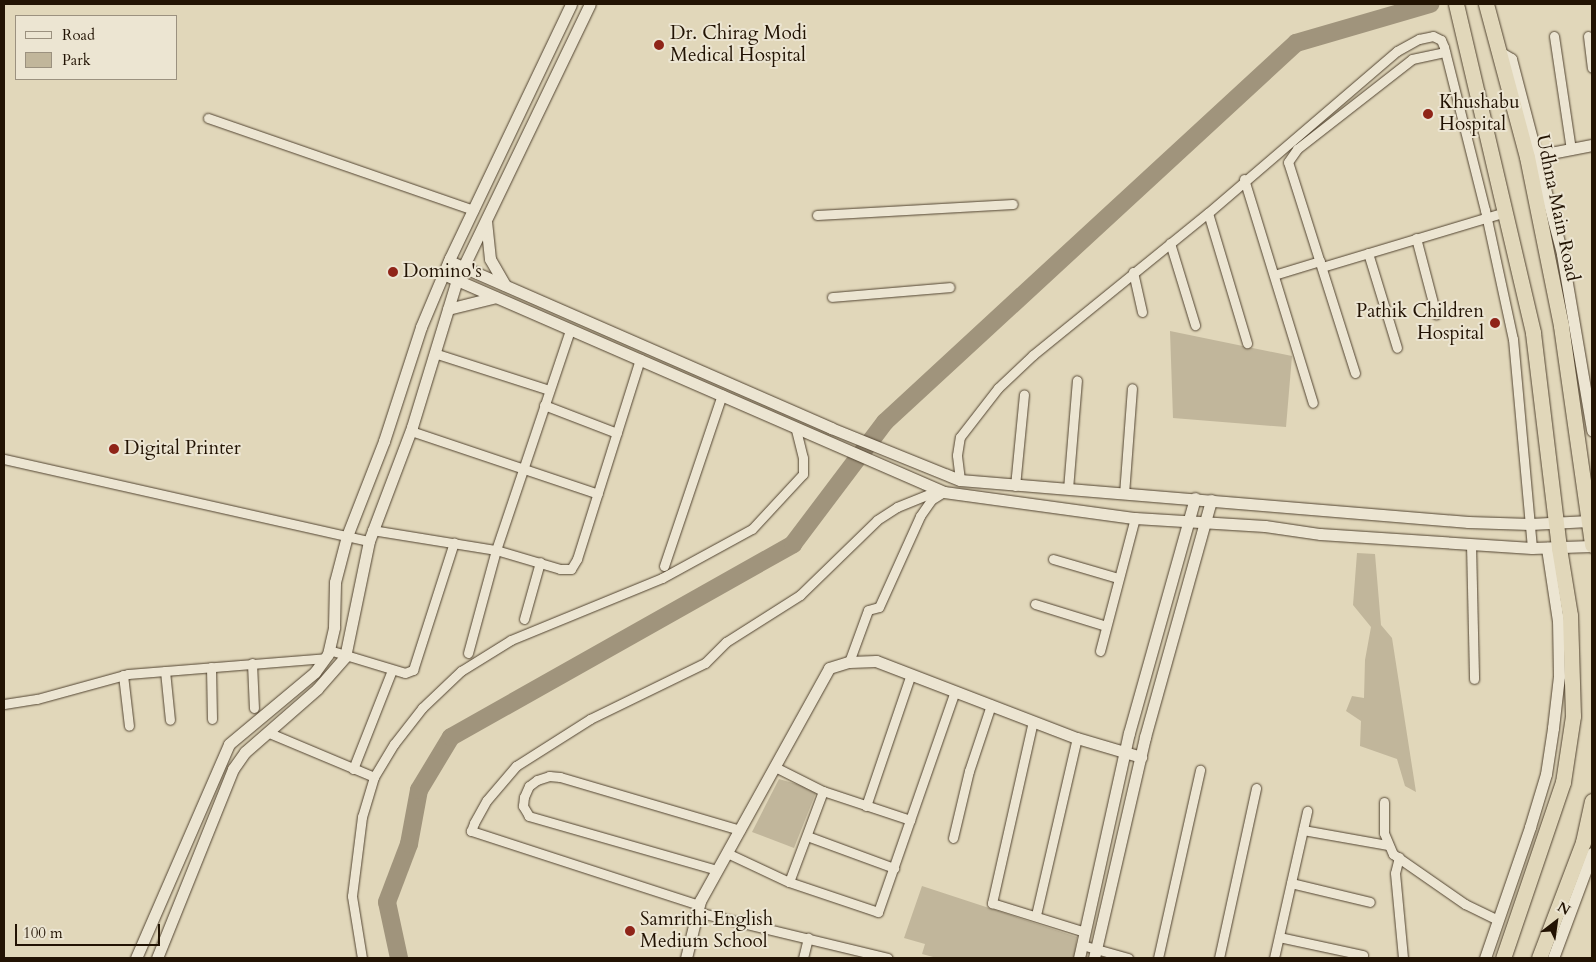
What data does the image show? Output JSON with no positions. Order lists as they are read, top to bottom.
{
  "streets": {
    "highway": ["Udhna Main Road"]
  },
  "places": [
    "Dr. Chirag Modi Medical Hospital",
    "Khushabu Hospital",
    "Domino's",
    "Pathik Children Hospital",
    "Digital Printer",
    "Samrithi English Medium School"
  ],
  "legend": ["Road", "Park"],
  "scale_bar": "100 m",
  "north": "top right"
}
